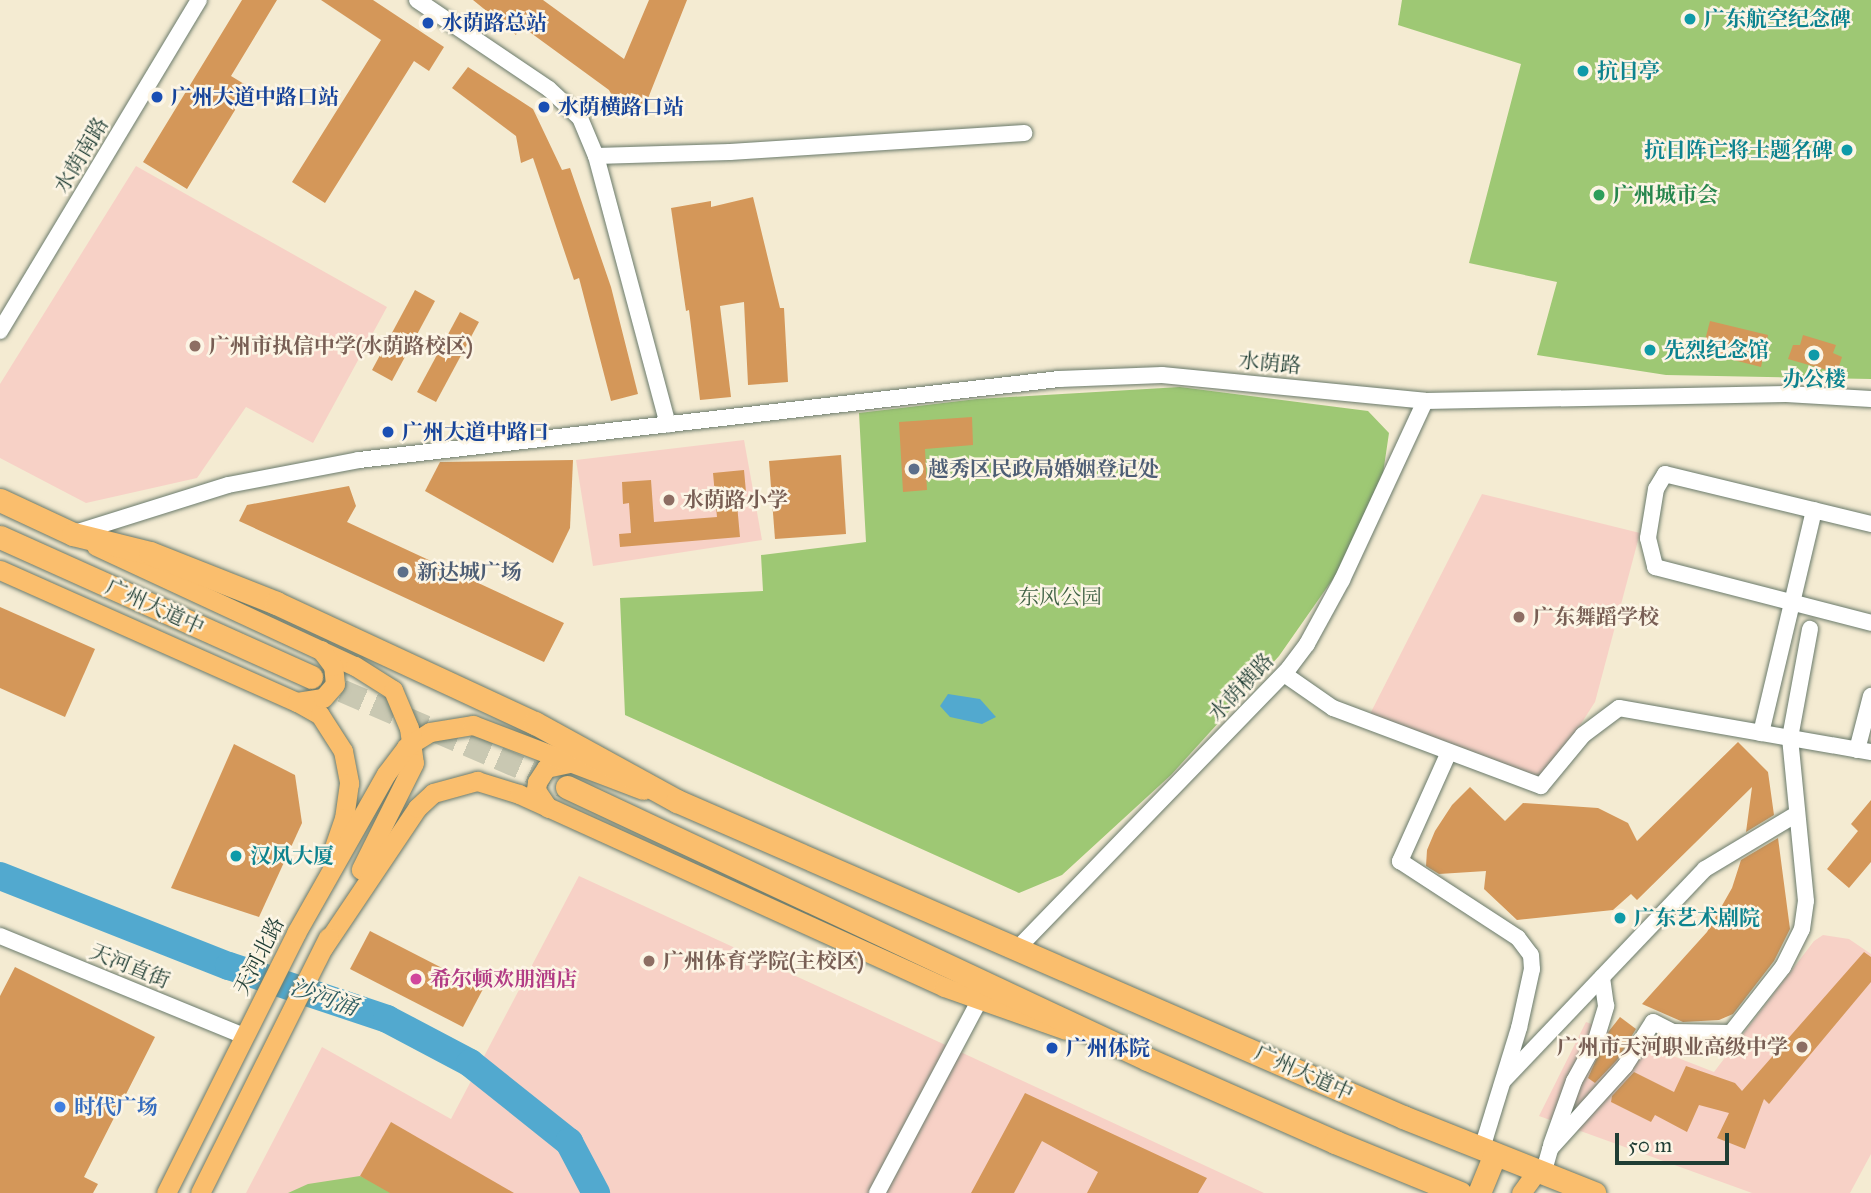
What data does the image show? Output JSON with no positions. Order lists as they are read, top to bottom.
{
  "streets": {
    "highway": ["广州大道中"],
    "main road": ["天河北路"],
    "street": [
      "水荫南路",
      "水荫路",
      "水荫横路",
      "天河直街"
    ]
  },
  "crossings": [
    ["水荫路", "广州大道中"],
    ["水荫路", "水荫横路"],
    ["广州大道中", "水荫横路"],
    ["天河北路", "天河直街"]
  ],
  "water": ["沙河涌"],
  "parks": ["东风公园"],
  "places": [
    "广东航空纪念碑",
    "水荫路总站",
    "抗日亭",
    "广州大道中路口站",
    "水荫横路口站",
    "抗日阵亡将士题名碑",
    "广州城市会",
    "广州市执信中学(水荫路校区)",
    "先烈纪念馆",
    "办公楼",
    "广州大道中路口",
    "越秀区民政局婚姻登记处",
    "水荫路小学",
    "新达城广场",
    "广东舞蹈学校",
    "汉风大厦",
    "广东艺术剧院",
    "广州体育学院(主校区)",
    "希尔顿欢朋酒店",
    "广州市天河职业高级中学",
    "广州体院",
    "时代广场"
  ],
  "scale_bar": "50 m"
}
